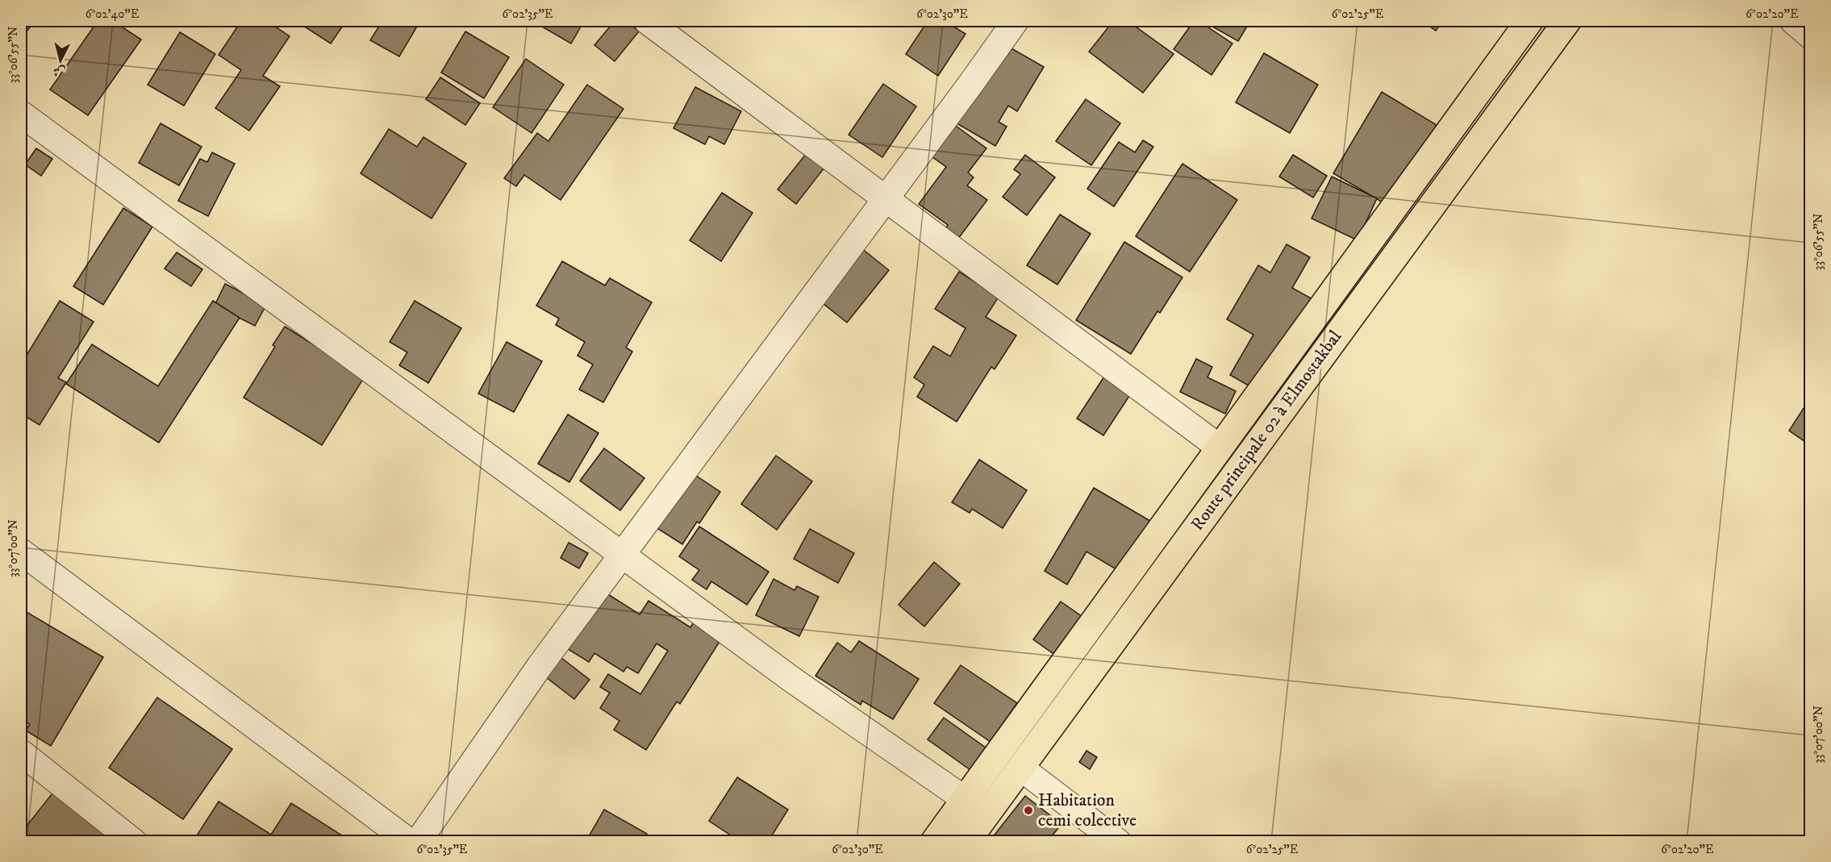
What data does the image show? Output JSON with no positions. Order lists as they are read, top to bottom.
{
  "streets": {
    "main road": ["Route principale 02 à Elmostakbal"]
  },
  "places": ["Habitation cemi colective"],
  "north": "bottom",
  "coordinates": [
    "6°02'40\"E",
    "6°02'35\"E",
    "6°02'30\"E",
    "6°02'25\"E",
    "6°02'20\"E",
    "33°06'55\"N",
    "33°07'00\"N"
  ]
}
